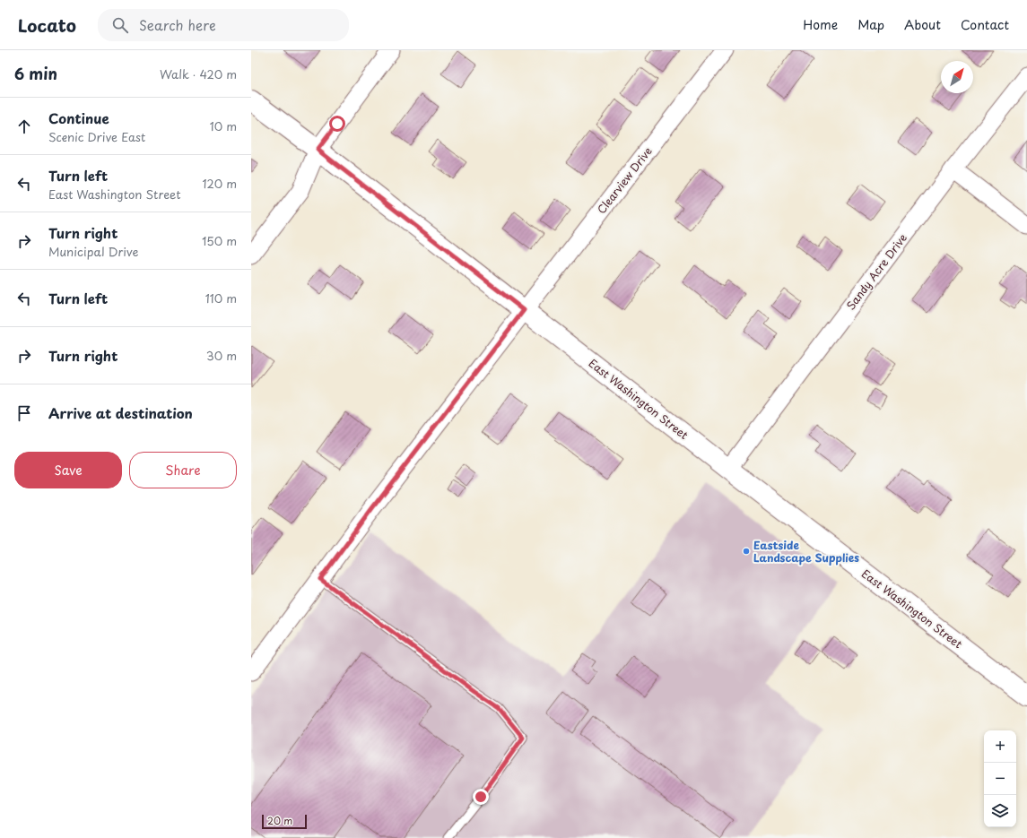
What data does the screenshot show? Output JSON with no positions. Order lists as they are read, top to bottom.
{
  "streets": {
    "main road": ["East Washington Street"],
    "street": ["Clearview Drive", "Sandy Acre Drive"]
  },
  "crossings": [
    ["Clearview Drive", "East Washington Street"],
    ["Sandy Acre Drive", "East Washington Street"]
  ],
  "places": ["Eastside Landscape Supplies"],
  "scale_bar": "20 m",
  "north": "top right",
  "page": {
    "header": "Locato",
    "search": "Search here",
    "nav": [
      "Home",
      "Map",
      "About",
      "Contact"
    ],
    "heading": ["6 min", "Walk · 420 m"],
    "list": [
      ["Continue", "Scenic Drive East", "10 m"],
      ["Turn left", "East Washington Street", "120 m"],
      ["Turn right", "Municipal Drive", "150 m"],
      ["Turn left", "110 m"],
      ["Turn right", "30 m"],
      "Arrive at destination"
    ],
    "buttons": ["Save", "Share"],
    "map_buttons": ["+", "−"],
    "scale": "20 m"
  }
}
